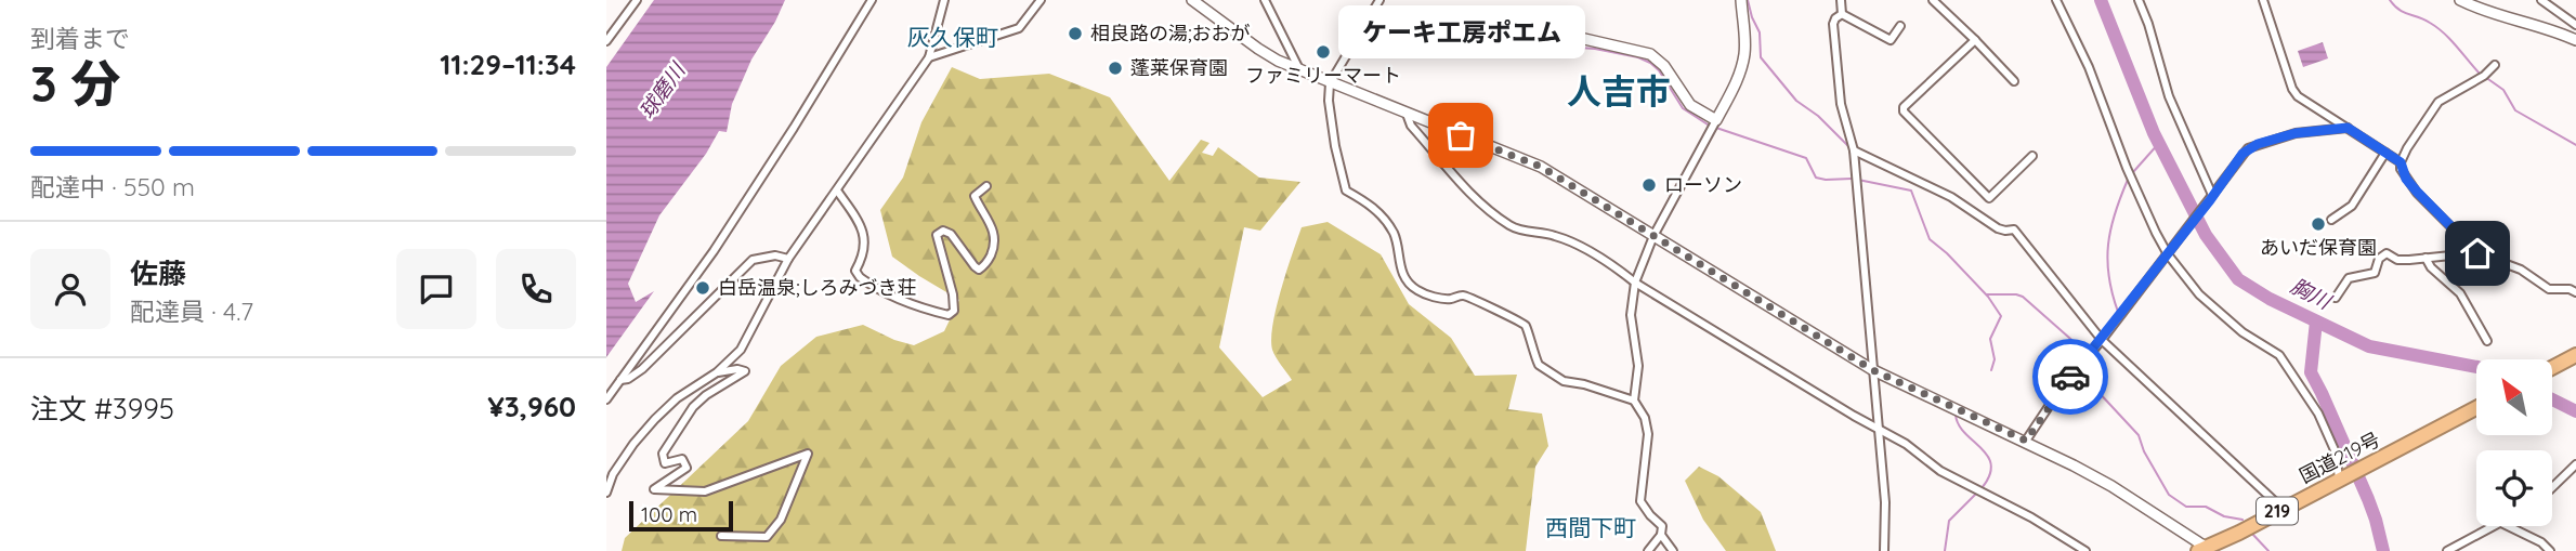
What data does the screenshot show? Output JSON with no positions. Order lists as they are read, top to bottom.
{
  "streets": {
    "highway": ["国道219号", "219"]
  },
  "districts": ["灰久保町", "人吉市", "西間下町"],
  "water": ["球磨川", "胸川"],
  "places": [
    "相良路の湯;おおが",
    "ファミリーマート",
    "蓬莱保育園",
    "ケーキ工房ポエム",
    "ローソン",
    "あいだ保育園",
    "白岳温泉;しろみづき荘"
  ],
  "scale_bar": "100 m",
  "north": "top left",
  "page": {
    "heading": ["3 分", "到着まで", "11:29–11:34"],
    "panel": [
      "佐藤",
      "配達員 · 4.7",
      "注文 #3995",
      "¥3,960"
    ],
    "bubble": "ケーキ工房ポエム",
    "bar": "配達中 · 550 m",
    "scale": "100 m"
  }
}
